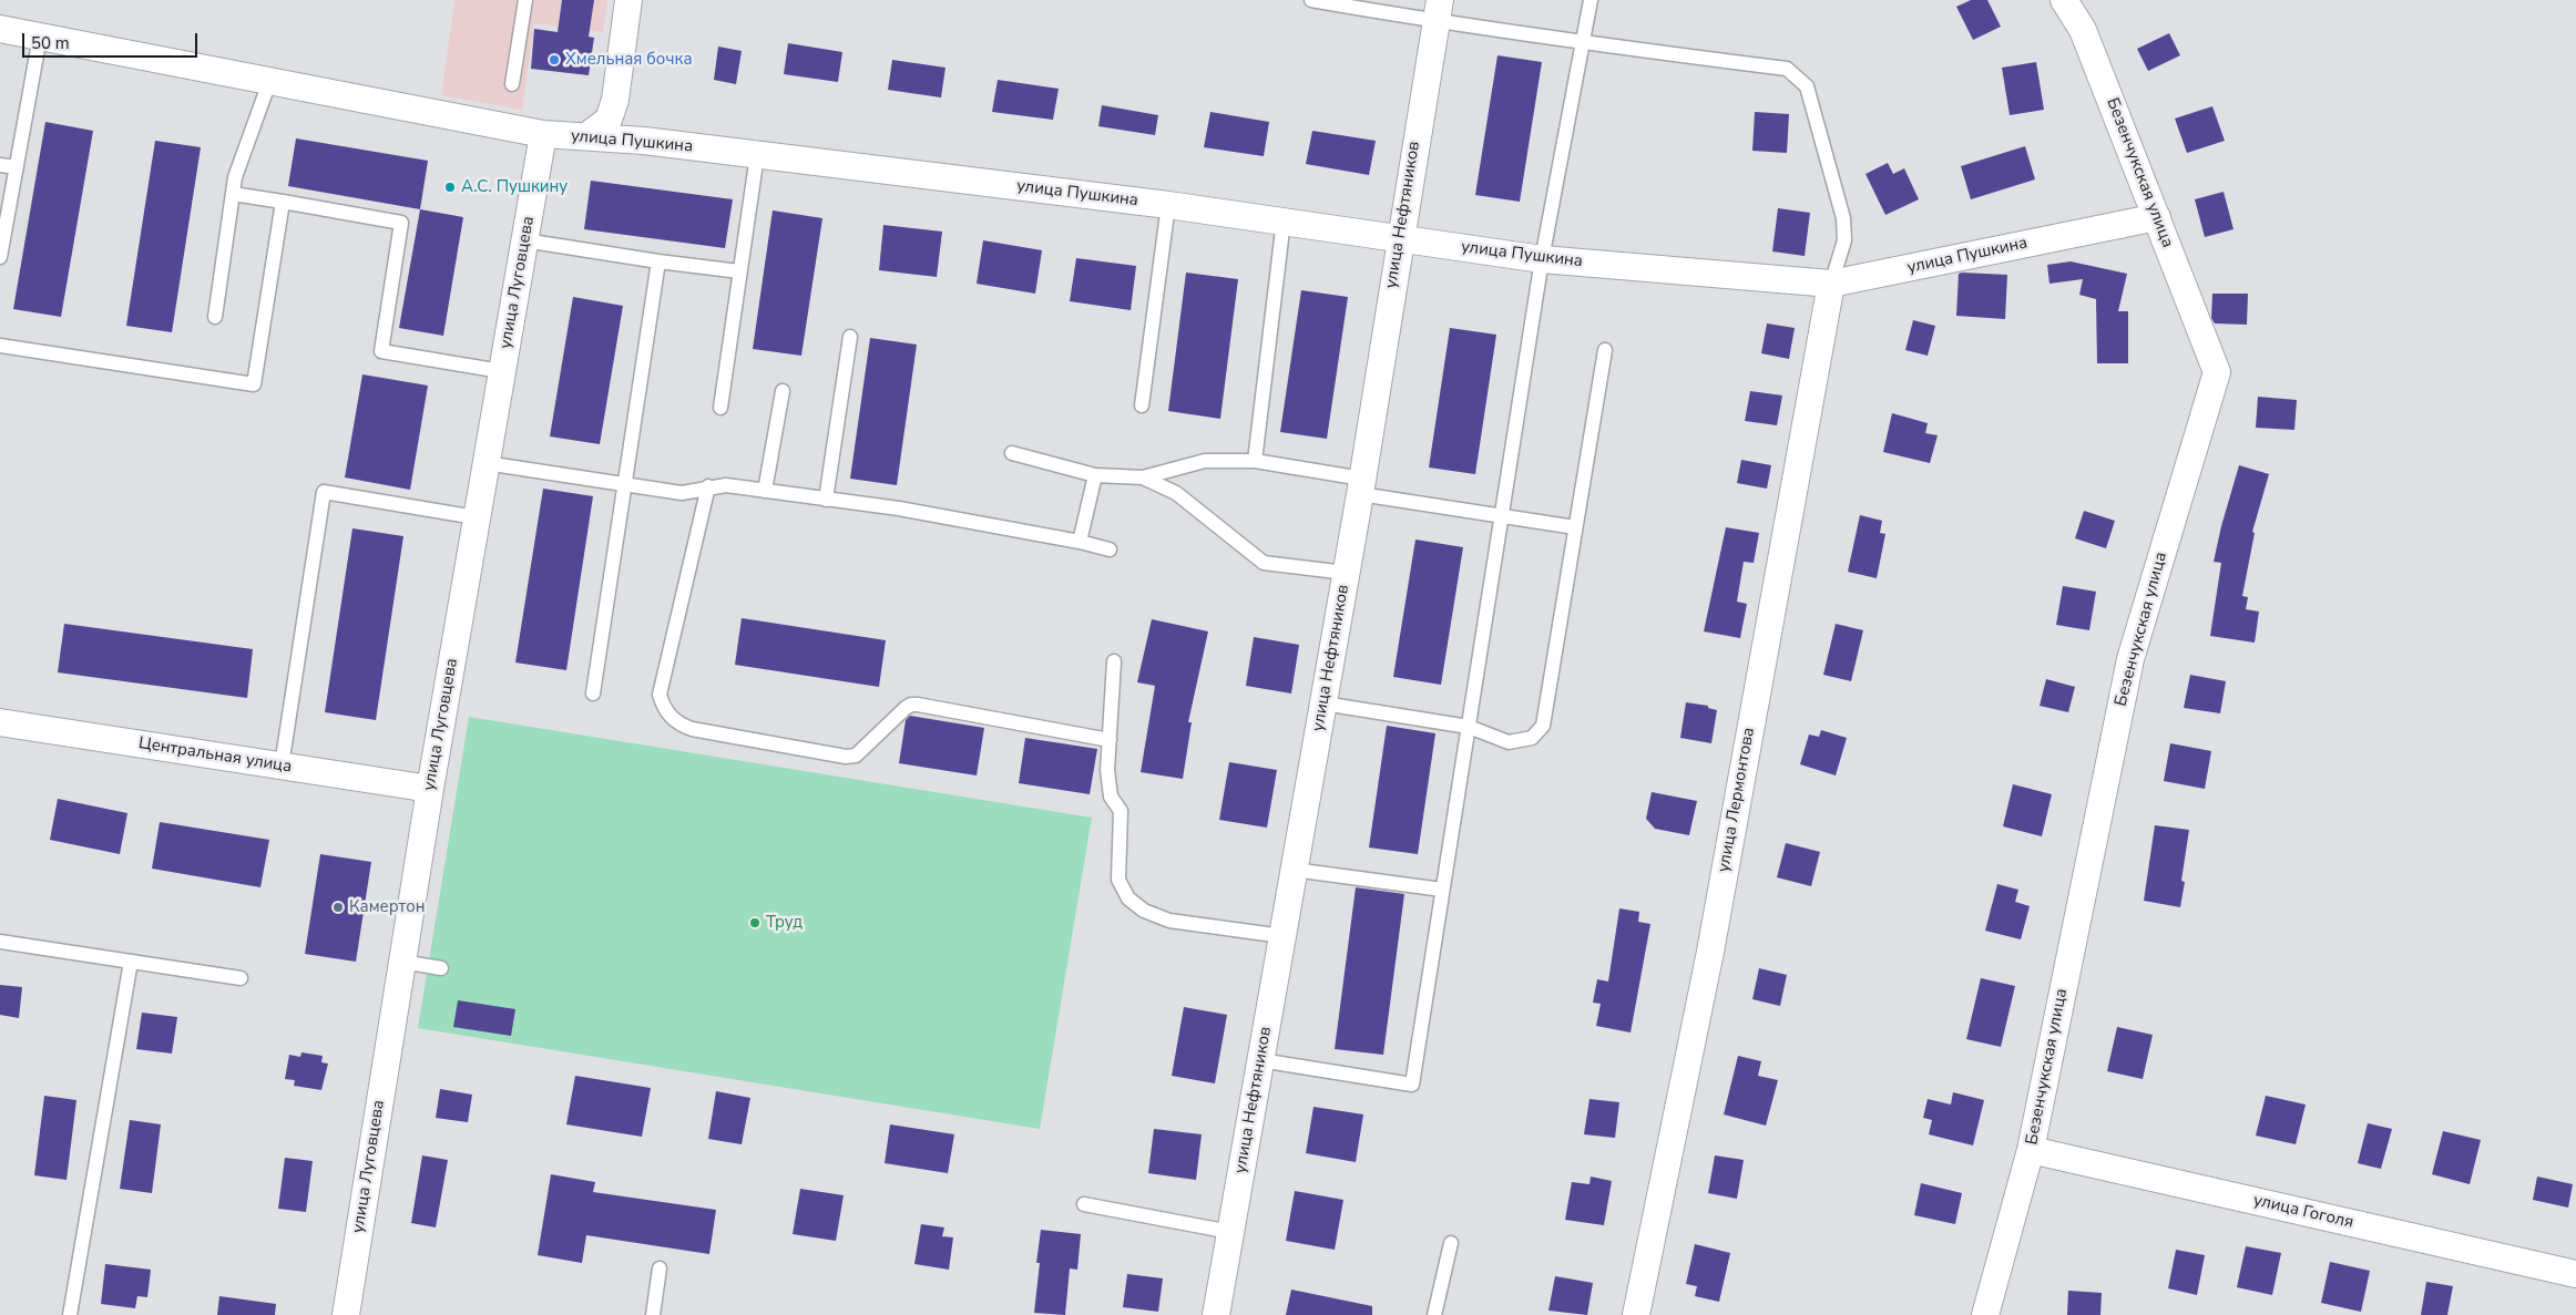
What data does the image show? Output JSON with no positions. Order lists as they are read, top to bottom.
{
  "streets": {
    "street": [
      "улица Пушкина",
      "Безенчукская улица",
      "улица Нефтяников",
      "улица Луговцева",
      "Центральная улица",
      "улица Лермонтова",
      "улица Гоголя"
    ]
  },
  "crossings": [
    ["улица Пушкина", "Безенчукская улица"],
    ["улица Пушкина", "улица Нефтяников"],
    ["улица Пушкина", "улица Луговцева"],
    ["улица Пушкина", "улица Лермонтова"],
    ["Безенчукская улица", "улица Гоголя"],
    ["улица Луговцева", "Центральная улица"]
  ],
  "places": [
    "Хмельная бочка",
    "А.С. Пушкину",
    "Камертон",
    "Труд"
  ],
  "scale_bar": "50 m"
}
